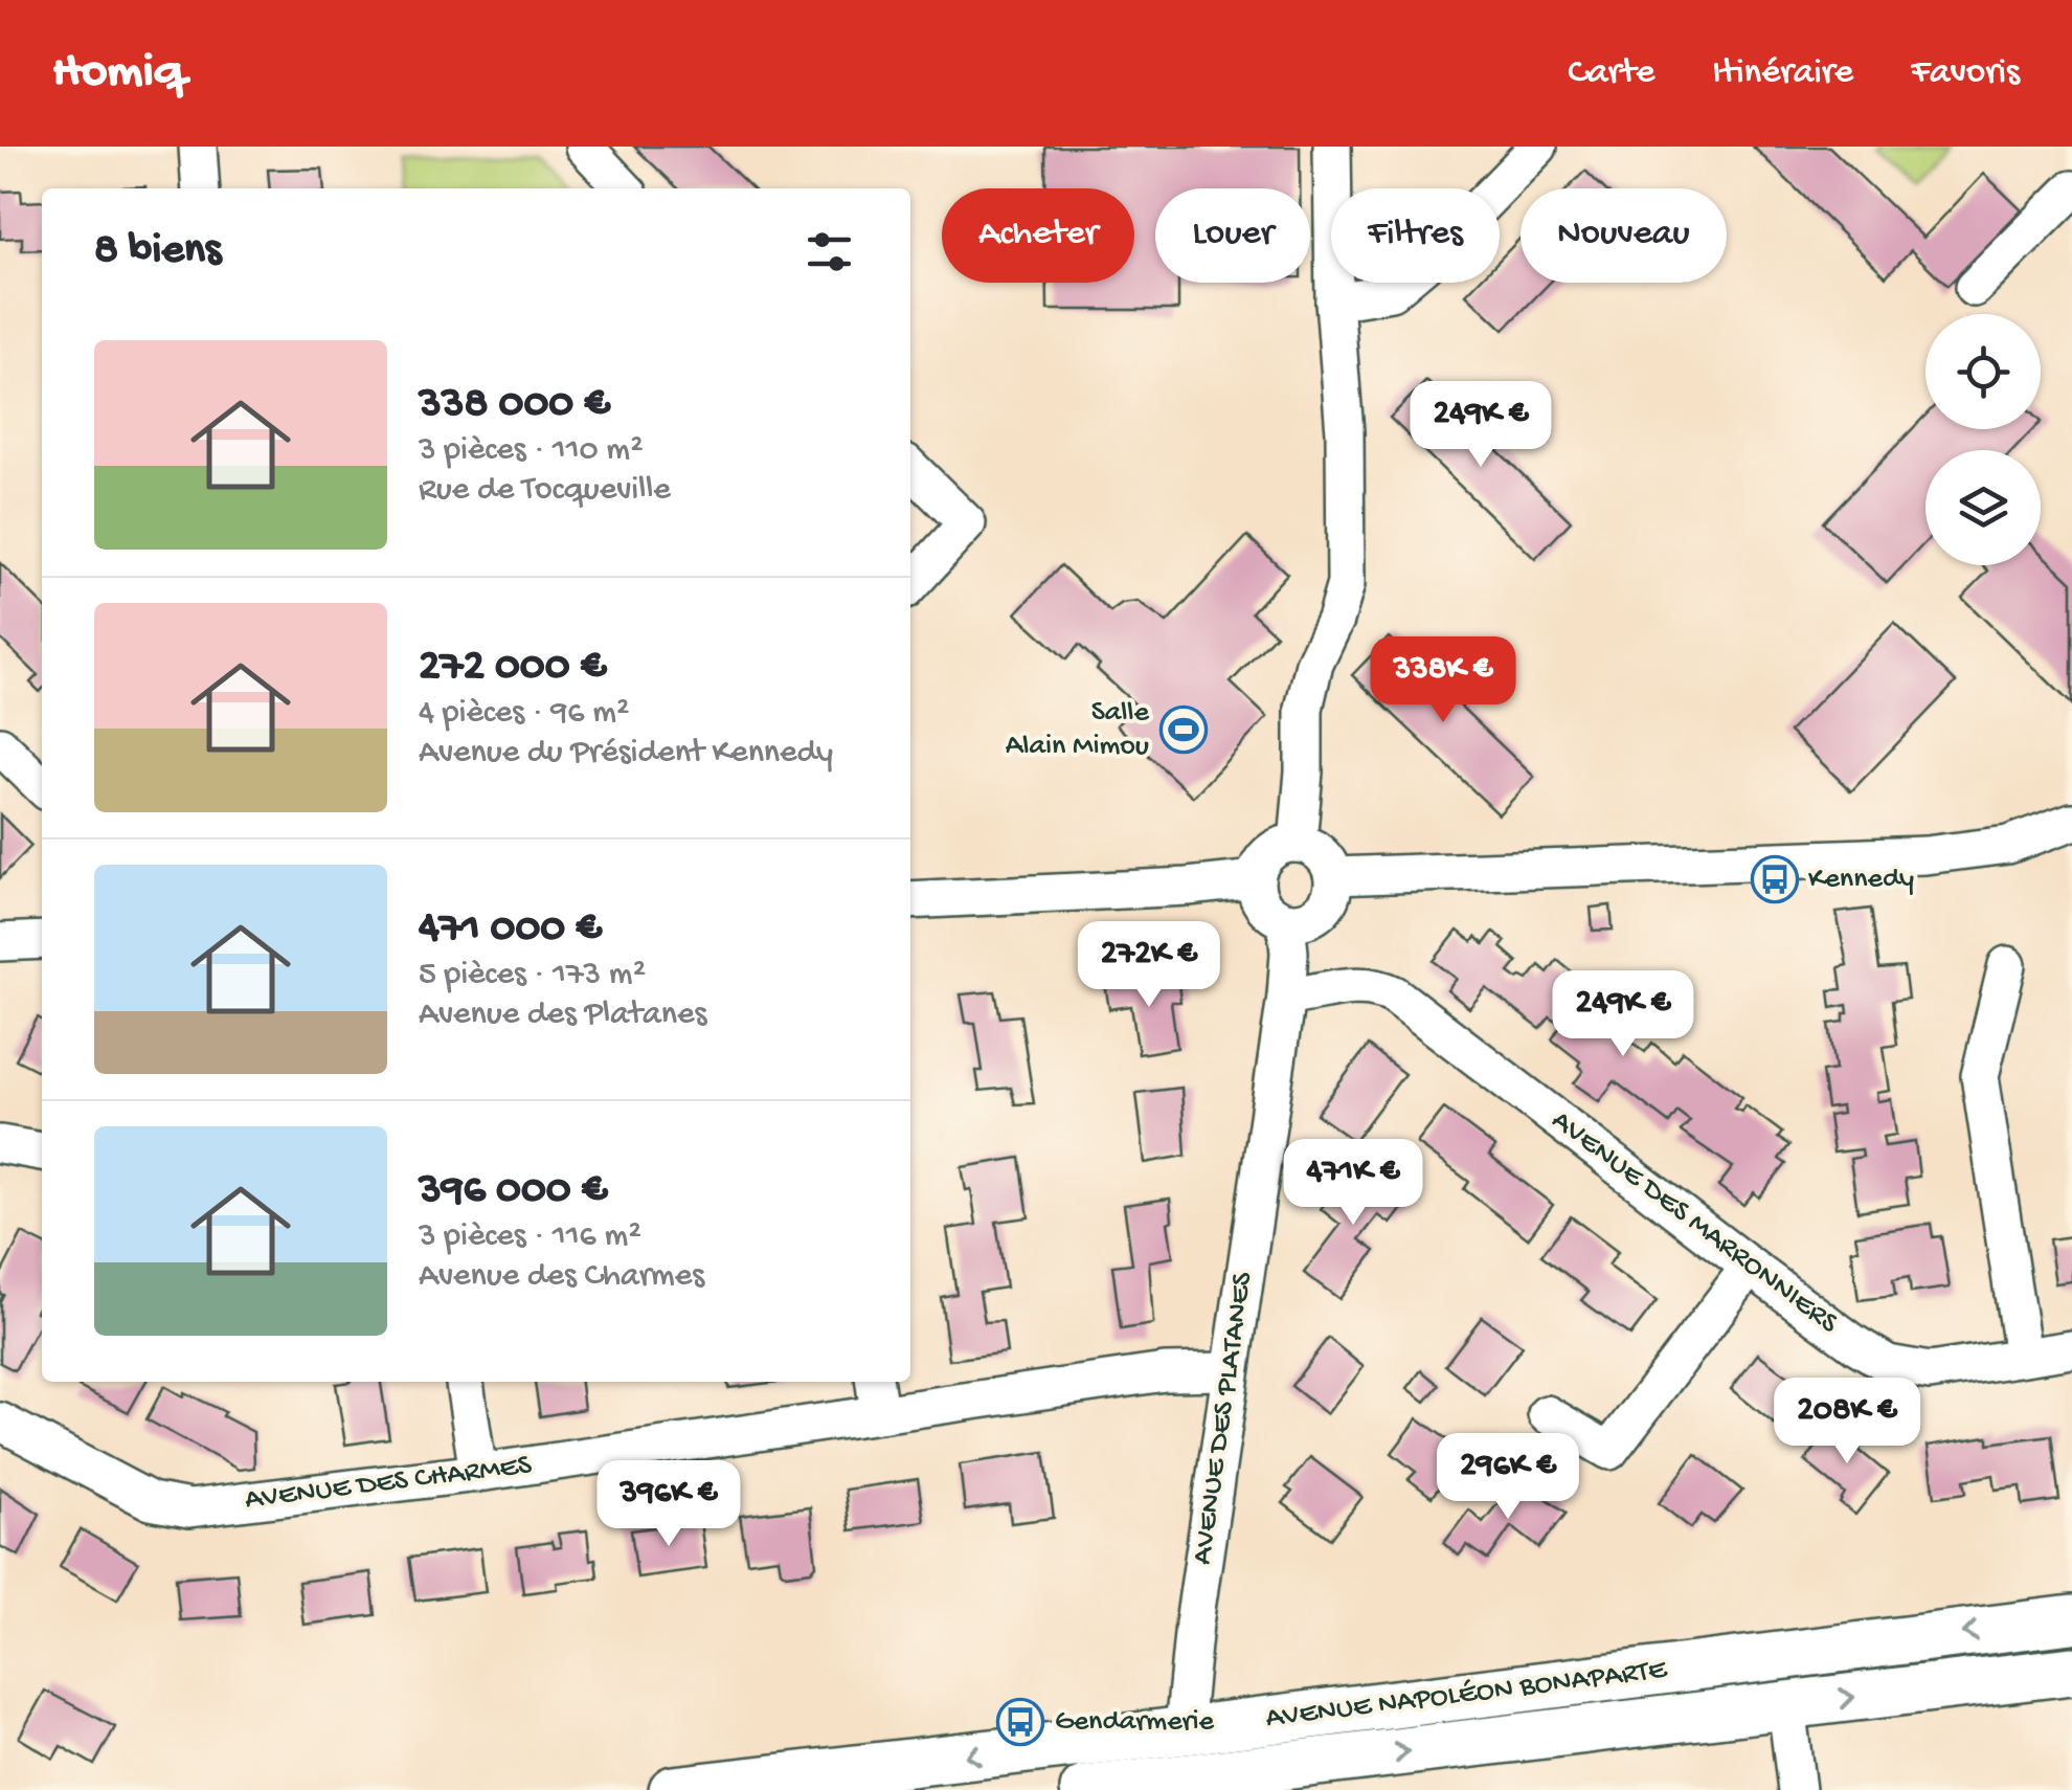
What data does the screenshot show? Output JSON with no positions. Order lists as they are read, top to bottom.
{
  "streets": {
    "main road": ["AVENUE NAPOLÉON BONAPARTE"],
    "street": ["AVENUE DES MARRONNIERS", "AVENUE DES PLATANES", "AVENUE DES CHARMES"]
  },
  "crossings": [
    ["AVENUE DES MARRONNIERS", "AVENUE DES PLATANES"],
    ["AVENUE DES PLATANES", "AVENUE DES CHARMES"],
    ["AVENUE DES PLATANES", "AVENUE NAPOLÉON BONAPARTE"]
  ],
  "places": {
    "sports": ["Salle Alain Mimou"],
    "bus stop": ["Kennedy", "Gendarmerie"]
  },
  "page": {
    "header": "Homiq",
    "nav": ["Carte", "Itinéraire", "Favoris"],
    "chip": [
      "Acheter",
      "Louer",
      "Filtres",
      "Nouveau"
    ],
    "heading": "8 biens",
    "list": [
      {
        "name": "338 000 €",
        "note": "3 pièces · 110 m² · Rue de Tocqueville"
      },
      {
        "name": "272 000 €",
        "note": "4 pièces · 96 m² · Avenue du Président Kennedy"
      },
      {
        "name": "471 000 €",
        "note": "5 pièces · 173 m² · Avenue des Platanes"
      },
      {
        "name": "396 000 €",
        "note": "3 pièces · 116 m² · Avenue des Charmes"
      }
    ],
    "price": [
      "249K €",
      "338K €",
      "272K €",
      "249K €",
      "471K €",
      "208K €",
      "296K €",
      "396K €"
    ]
  }
}
